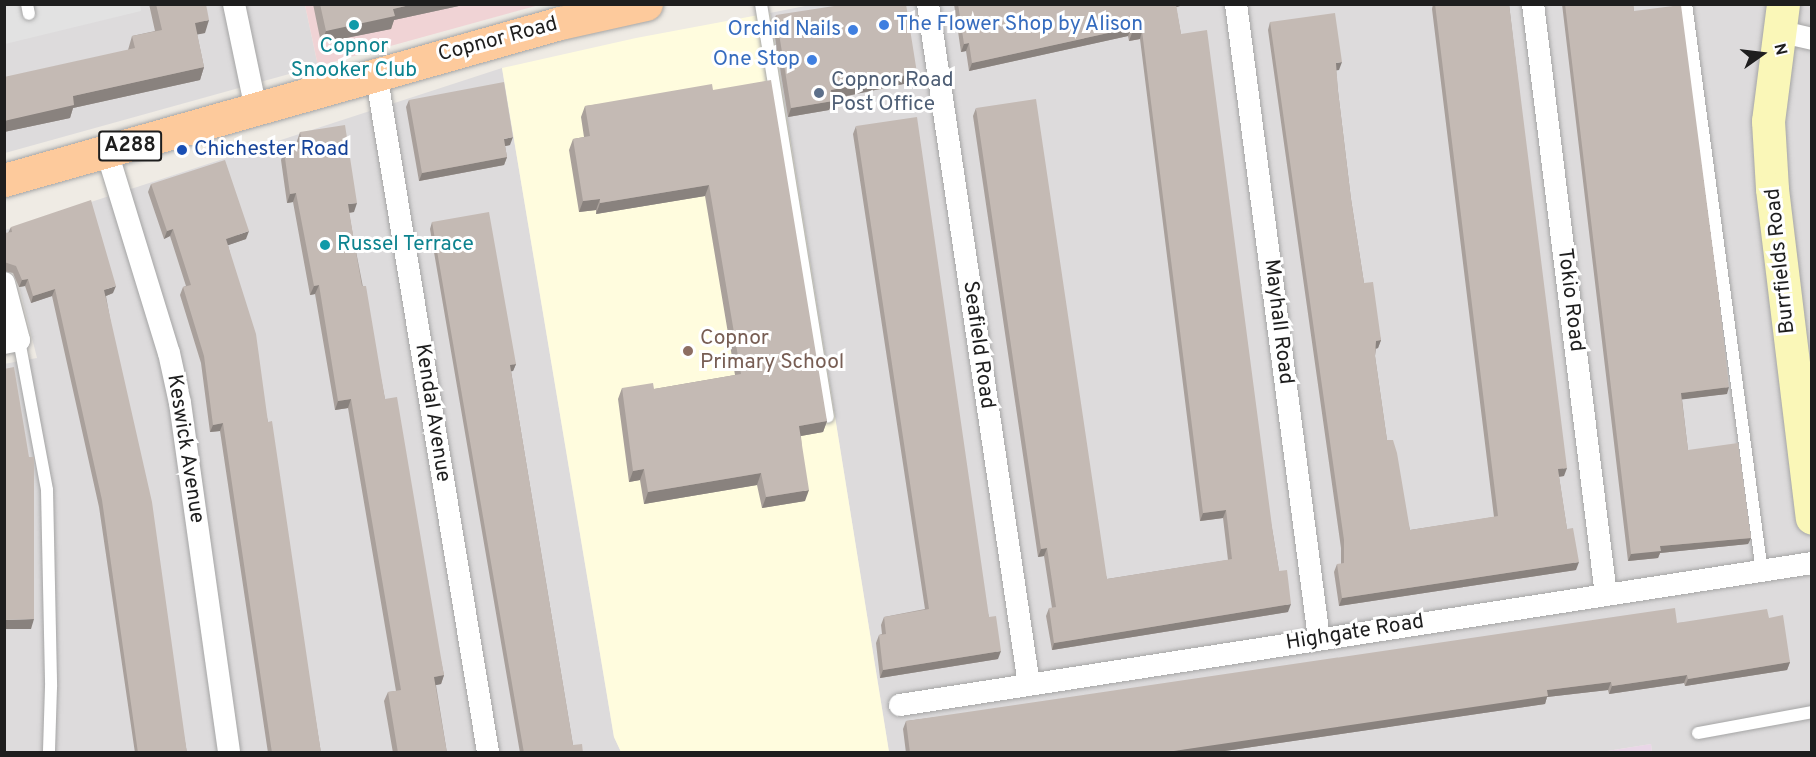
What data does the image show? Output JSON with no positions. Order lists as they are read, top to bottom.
{
  "streets": {
    "main road": ["Copnor Road", "A288"],
    "street": [
      "Burrfields Road",
      "Tokio Road",
      "Mayhall Road",
      "Seafield Road",
      "Kendal Avenue",
      "Keswick Avenue",
      "Highgate Road"
    ]
  },
  "crossings": [
    ["Copnor Road", "Kendal Avenue"],
    ["Copnor Road", "Keswick Avenue"],
    ["Tokio Road", "Highgate Road"],
    ["Mayhall Road", "Highgate Road"],
    ["Seafield Road", "Highgate Road"]
  ],
  "places": [
    "Copnor Snooker Club",
    "The Flower Shop by Alison",
    "Orchid Nails",
    "One Stop",
    "Copnor Road Post Office",
    "Chichester Road",
    "Russel Terrace",
    "Copnor Primary School"
  ],
  "north": "right"
}
